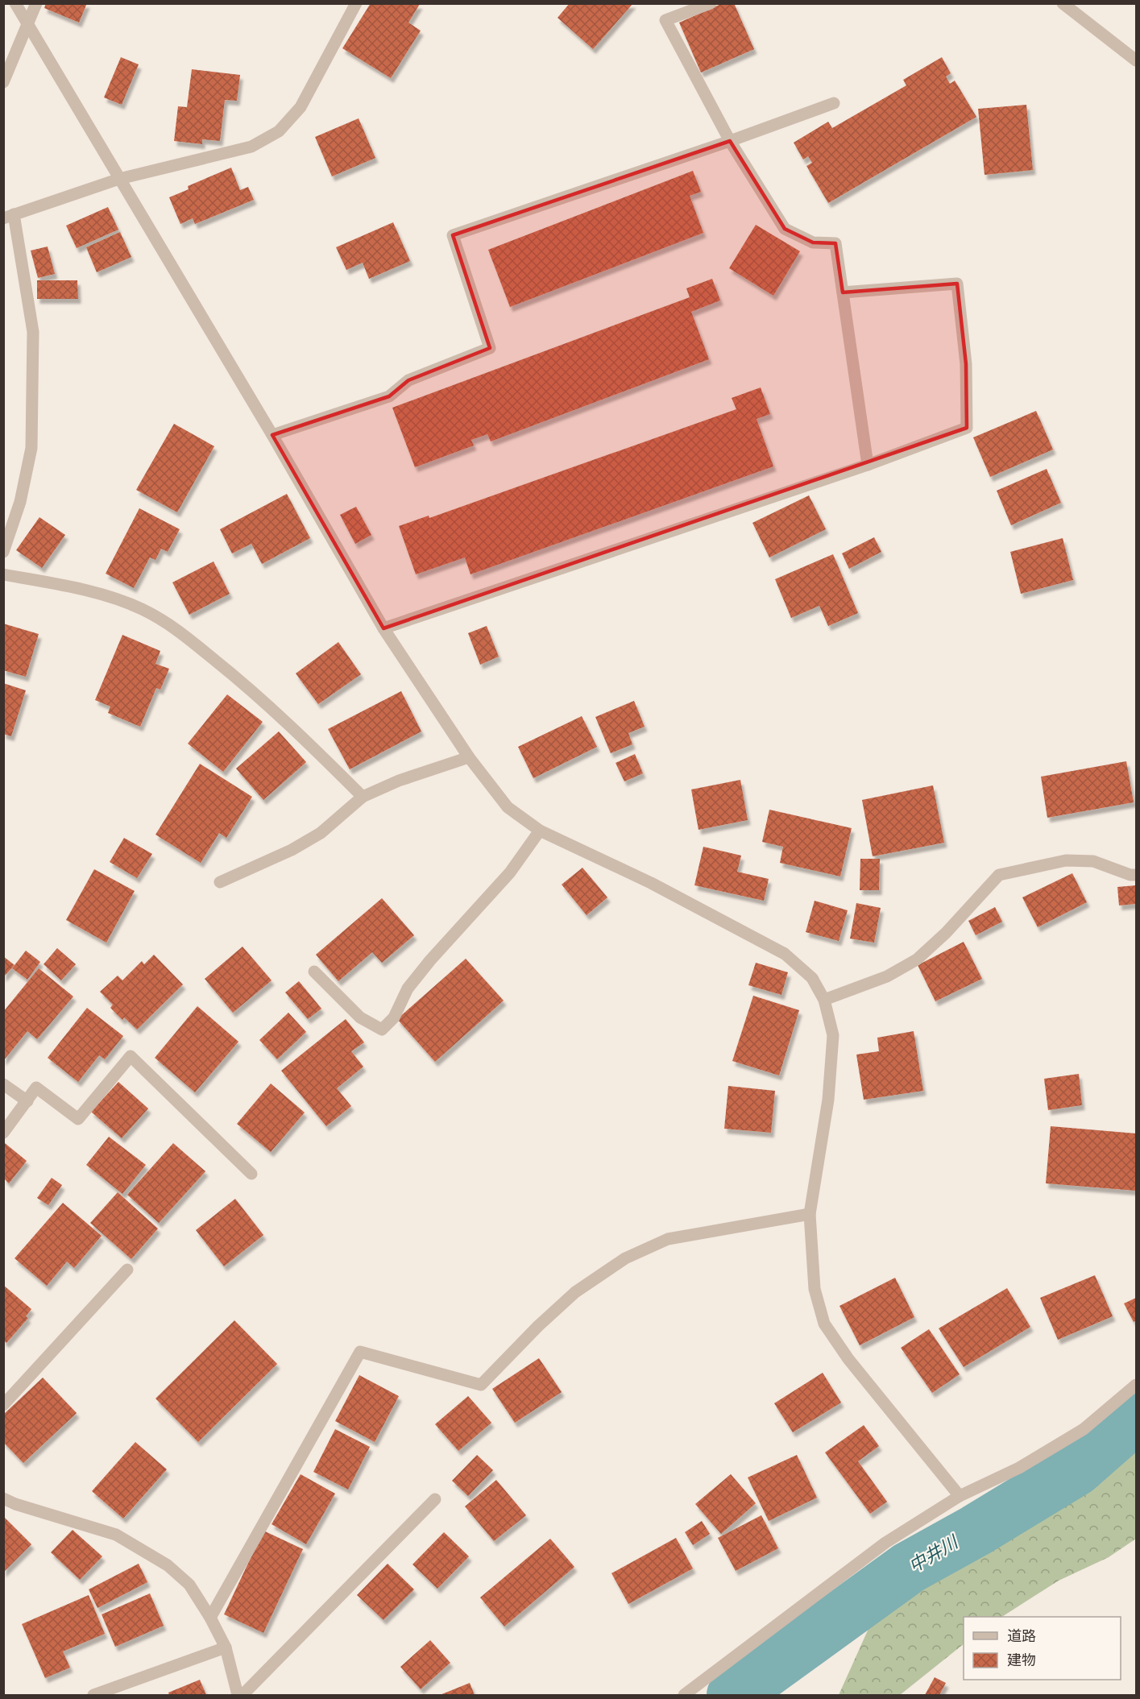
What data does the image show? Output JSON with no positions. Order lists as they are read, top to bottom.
{
  "water": ["中井川"],
  "legend": ["道路", "建物"]
}
